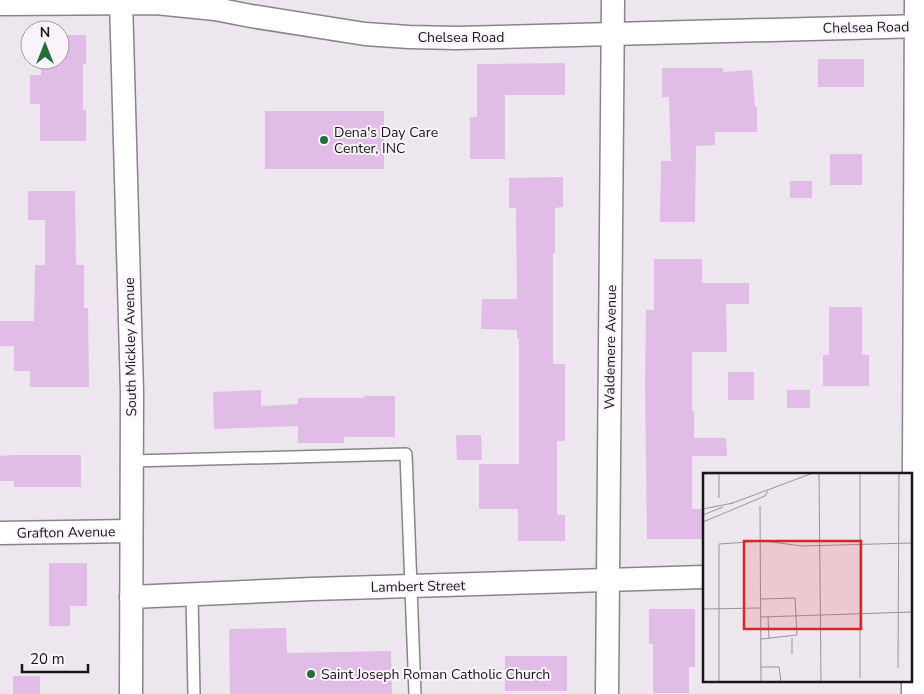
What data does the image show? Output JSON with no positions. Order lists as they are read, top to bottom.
{
  "streets": {
    "street": [
      "Chelsea Road",
      "South Mickley Avenue",
      "Waldemere Avenue",
      "Grafton Avenue",
      "Lambert Street"
    ]
  },
  "crossings": [
    ["Chelsea Road", "South Mickley Avenue"],
    ["Chelsea Road", "Waldemere Avenue"],
    ["South Mickley Avenue", "Grafton Avenue"],
    ["South Mickley Avenue", "Lambert Street"],
    ["Waldemere Avenue", "Lambert Street"]
  ],
  "places": ["Dena's Day Care Center, INC", "Saint Joseph Roman Catholic Church"],
  "scale_bar": "20 m",
  "north": "top"
}
